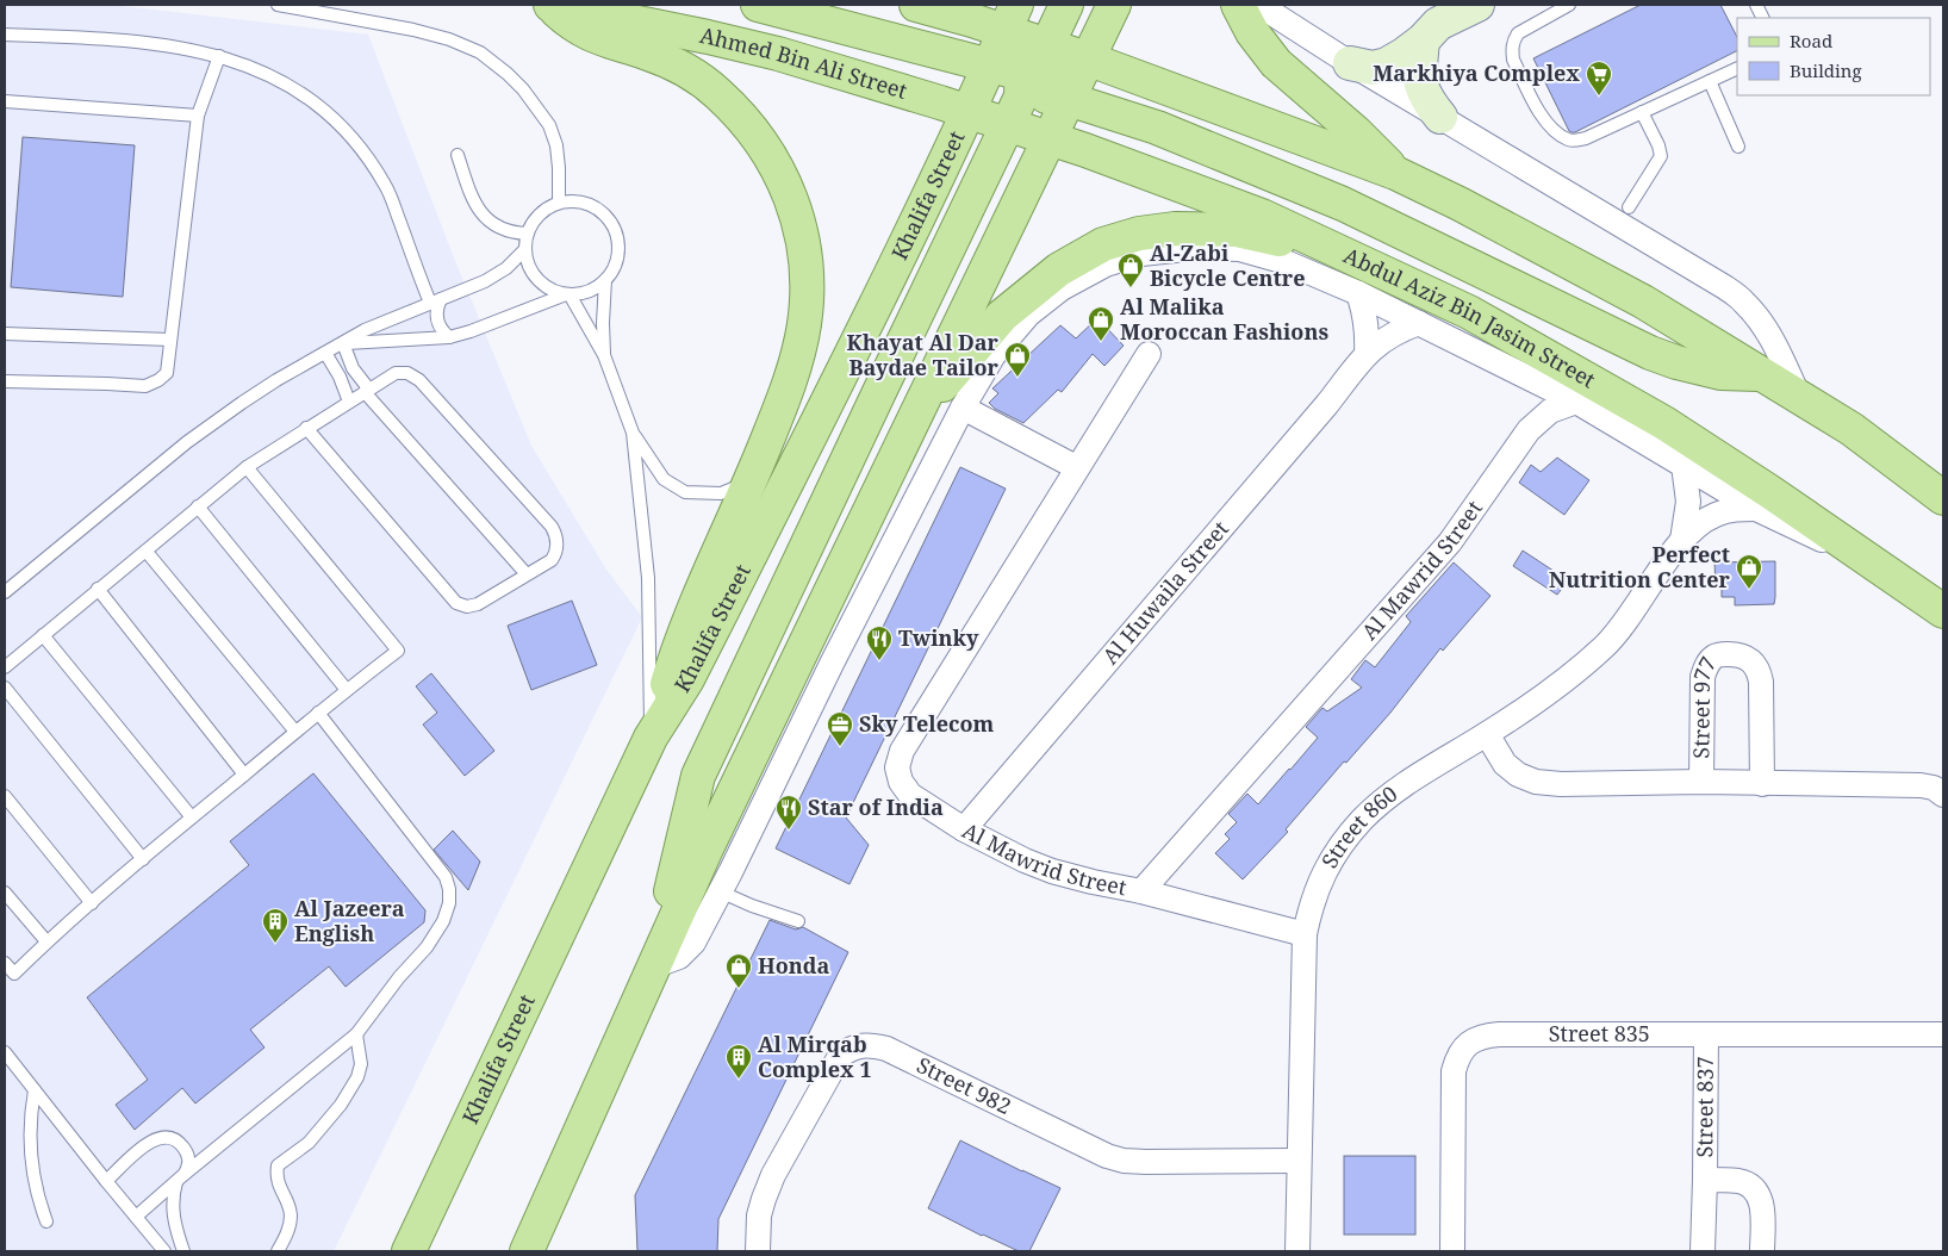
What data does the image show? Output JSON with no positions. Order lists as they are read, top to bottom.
{
  "streets": {
    "main road": ["Ahmed Bin Ali Street", "Khalifa Street", "Abdul Aziz Bin Jasim Street"],
    "street": [
      "Al Mawrid Street",
      "Al Huwaila Street",
      "Street 977",
      "Street 860",
      "Street 835",
      "Street 982",
      "Street 837"
    ]
  },
  "crossings": [
    ["Ahmed Bin Ali Street", "Khalifa Street"],
    ["Abdul Aziz Bin Jasim Street", "Al Mawrid Street"],
    ["Abdul Aziz Bin Jasim Street", "Al Huwaila Street"],
    ["Abdul Aziz Bin Jasim Street", "Street 860"],
    ["Al Mawrid Street", "Al Huwaila Street"],
    ["Al Mawrid Street", "Street 860"],
    ["Street 977", "Street 860"],
    ["Street 860", "Street 982"],
    ["Street 835", "Street 837"]
  ],
  "places": {
    "supermarket": ["Markhiya Complex"],
    "shop": [
      "Al-Zabi Bicycle Centre",
      "Al Malika Moroccan Fashions",
      "Khayat Al Dar Baydae Tailor",
      "Perfect Nutrition Center",
      "Honda"
    ],
    "restaurant": ["Twinky", "Star of India"],
    "office": ["Sky Telecom"],
    "building": ["Al Jazeera English", "Al Mirqab Complex 1"]
  },
  "legend": ["Road", "Building"]
}
